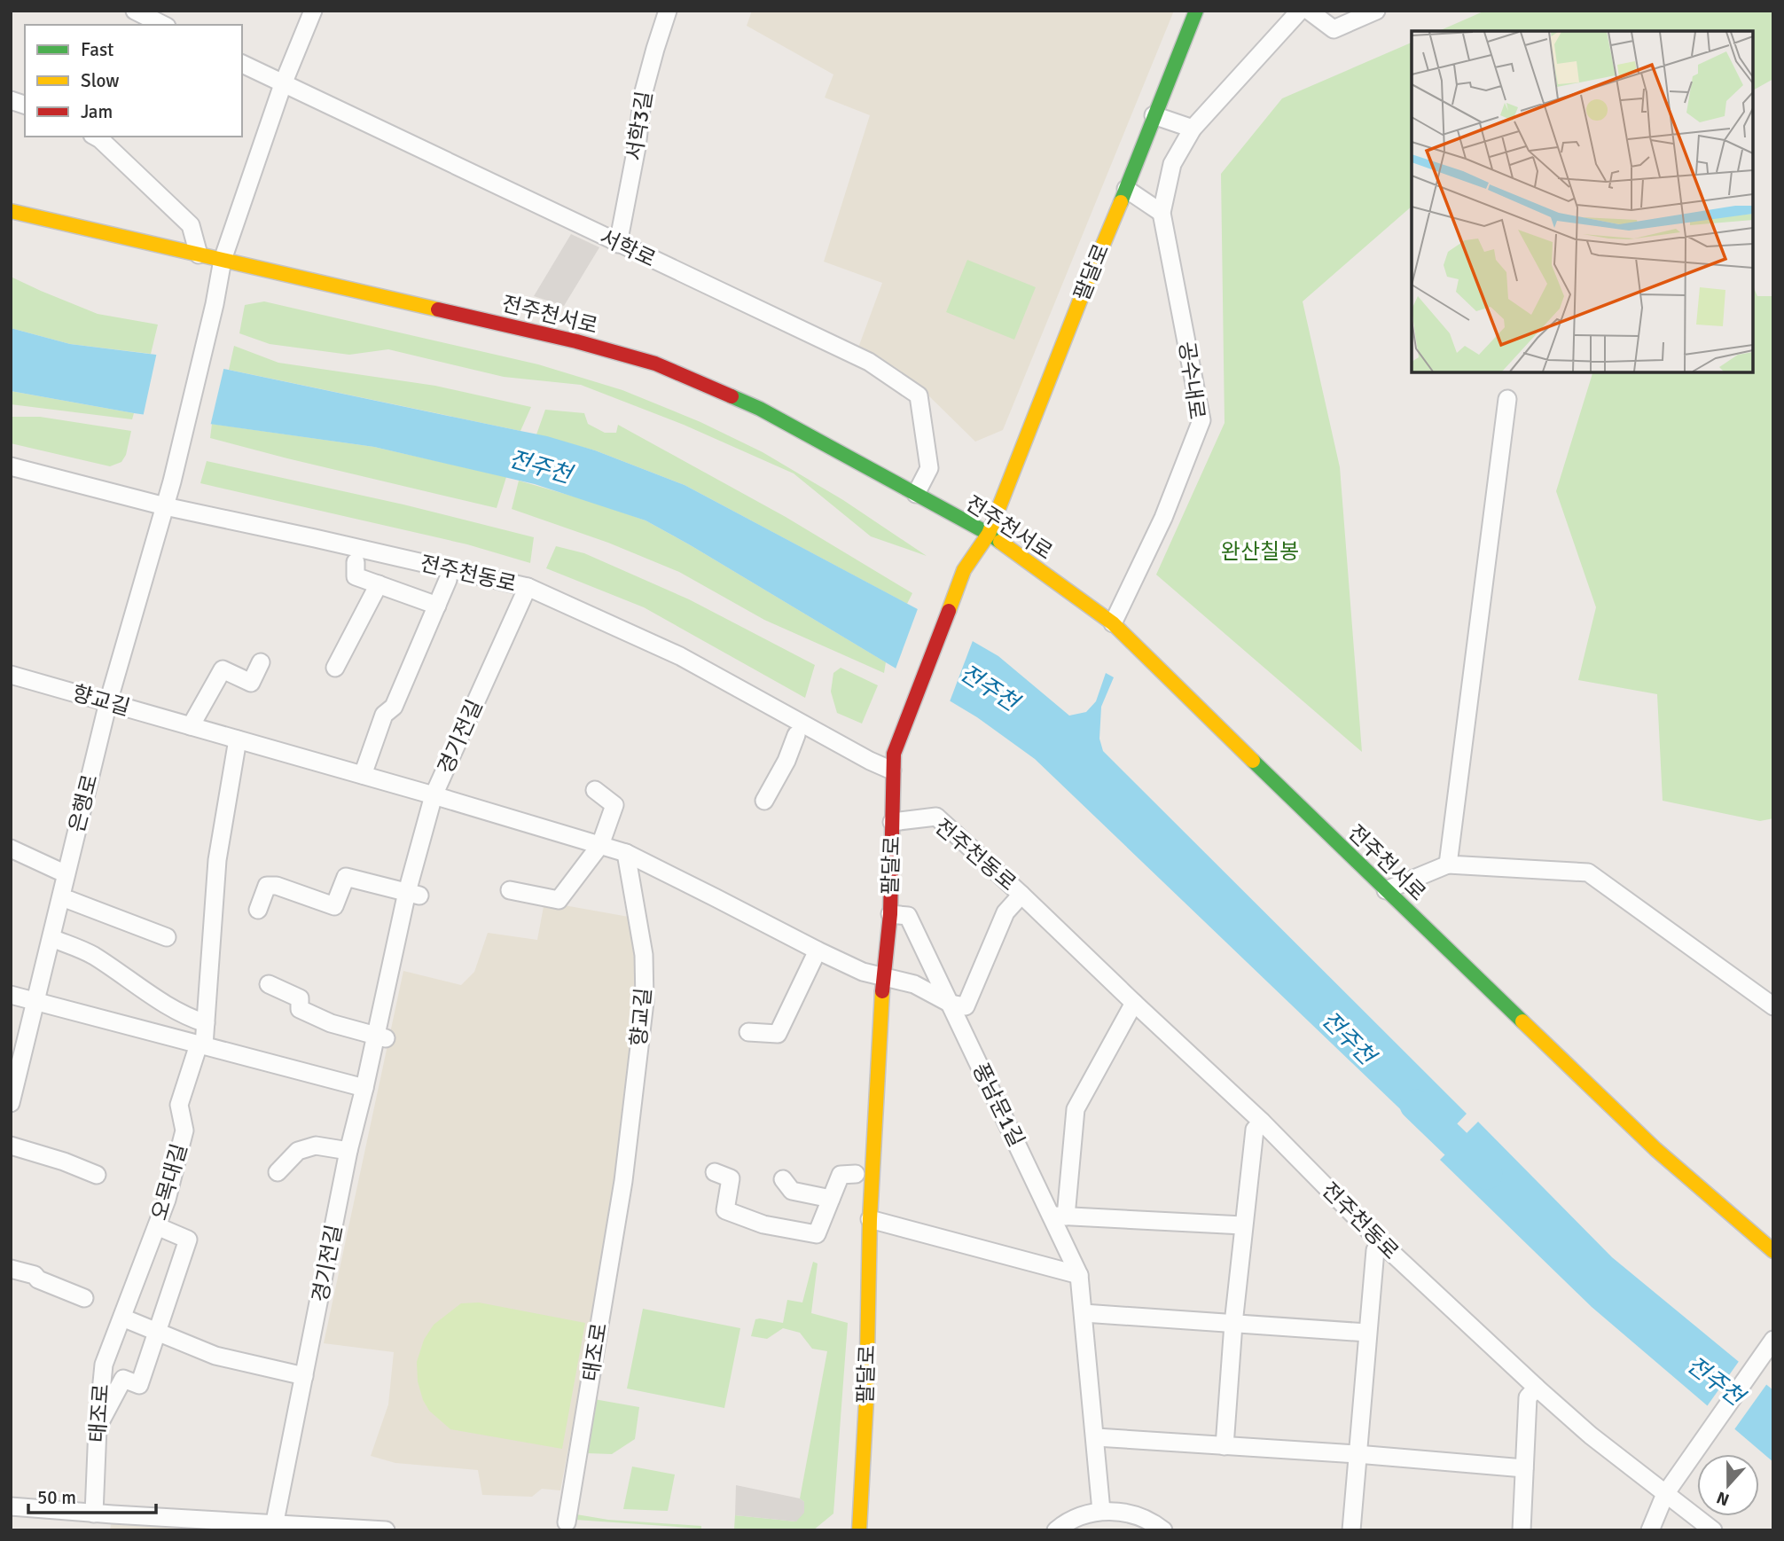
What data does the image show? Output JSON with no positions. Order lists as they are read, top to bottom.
{
  "streets": {
    "street": [
      "서학3길",
      "서학로",
      "팔달로",
      "전주천서로",
      "공수내로",
      "전주천동로",
      "향교길",
      "경기전길",
      "은행로",
      "풍남문1길",
      "오목대길",
      "태조로"
    ]
  },
  "crossings": [
    ["서학3길", "서학로"],
    ["서학로", "전주천서로"],
    ["서학로", "은행로"],
    ["팔달로", "전주천서로"],
    ["팔달로", "전주천동로"],
    ["팔달로", "향교길"],
    ["팔달로", "풍남문1길"],
    ["전주천서로", "공수내로"],
    ["전주천서로", "은행로"],
    ["전주천동로", "향교길"],
    ["전주천동로", "경기전길"],
    ["전주천동로", "은행로"],
    ["전주천동로", "풍남문1길"],
    ["향교길", "경기전길"],
    ["향교길", "은행로"],
    ["향교길", "오목대길"],
    ["향교길", "태조로"],
    ["오목대길", "태조로"]
  ],
  "water": ["전주천"],
  "parks": ["완산칠봉"],
  "legend": ["Fast", "Slow", "Jam"],
  "scale_bar": "50 m",
  "north": "bottom"
}
